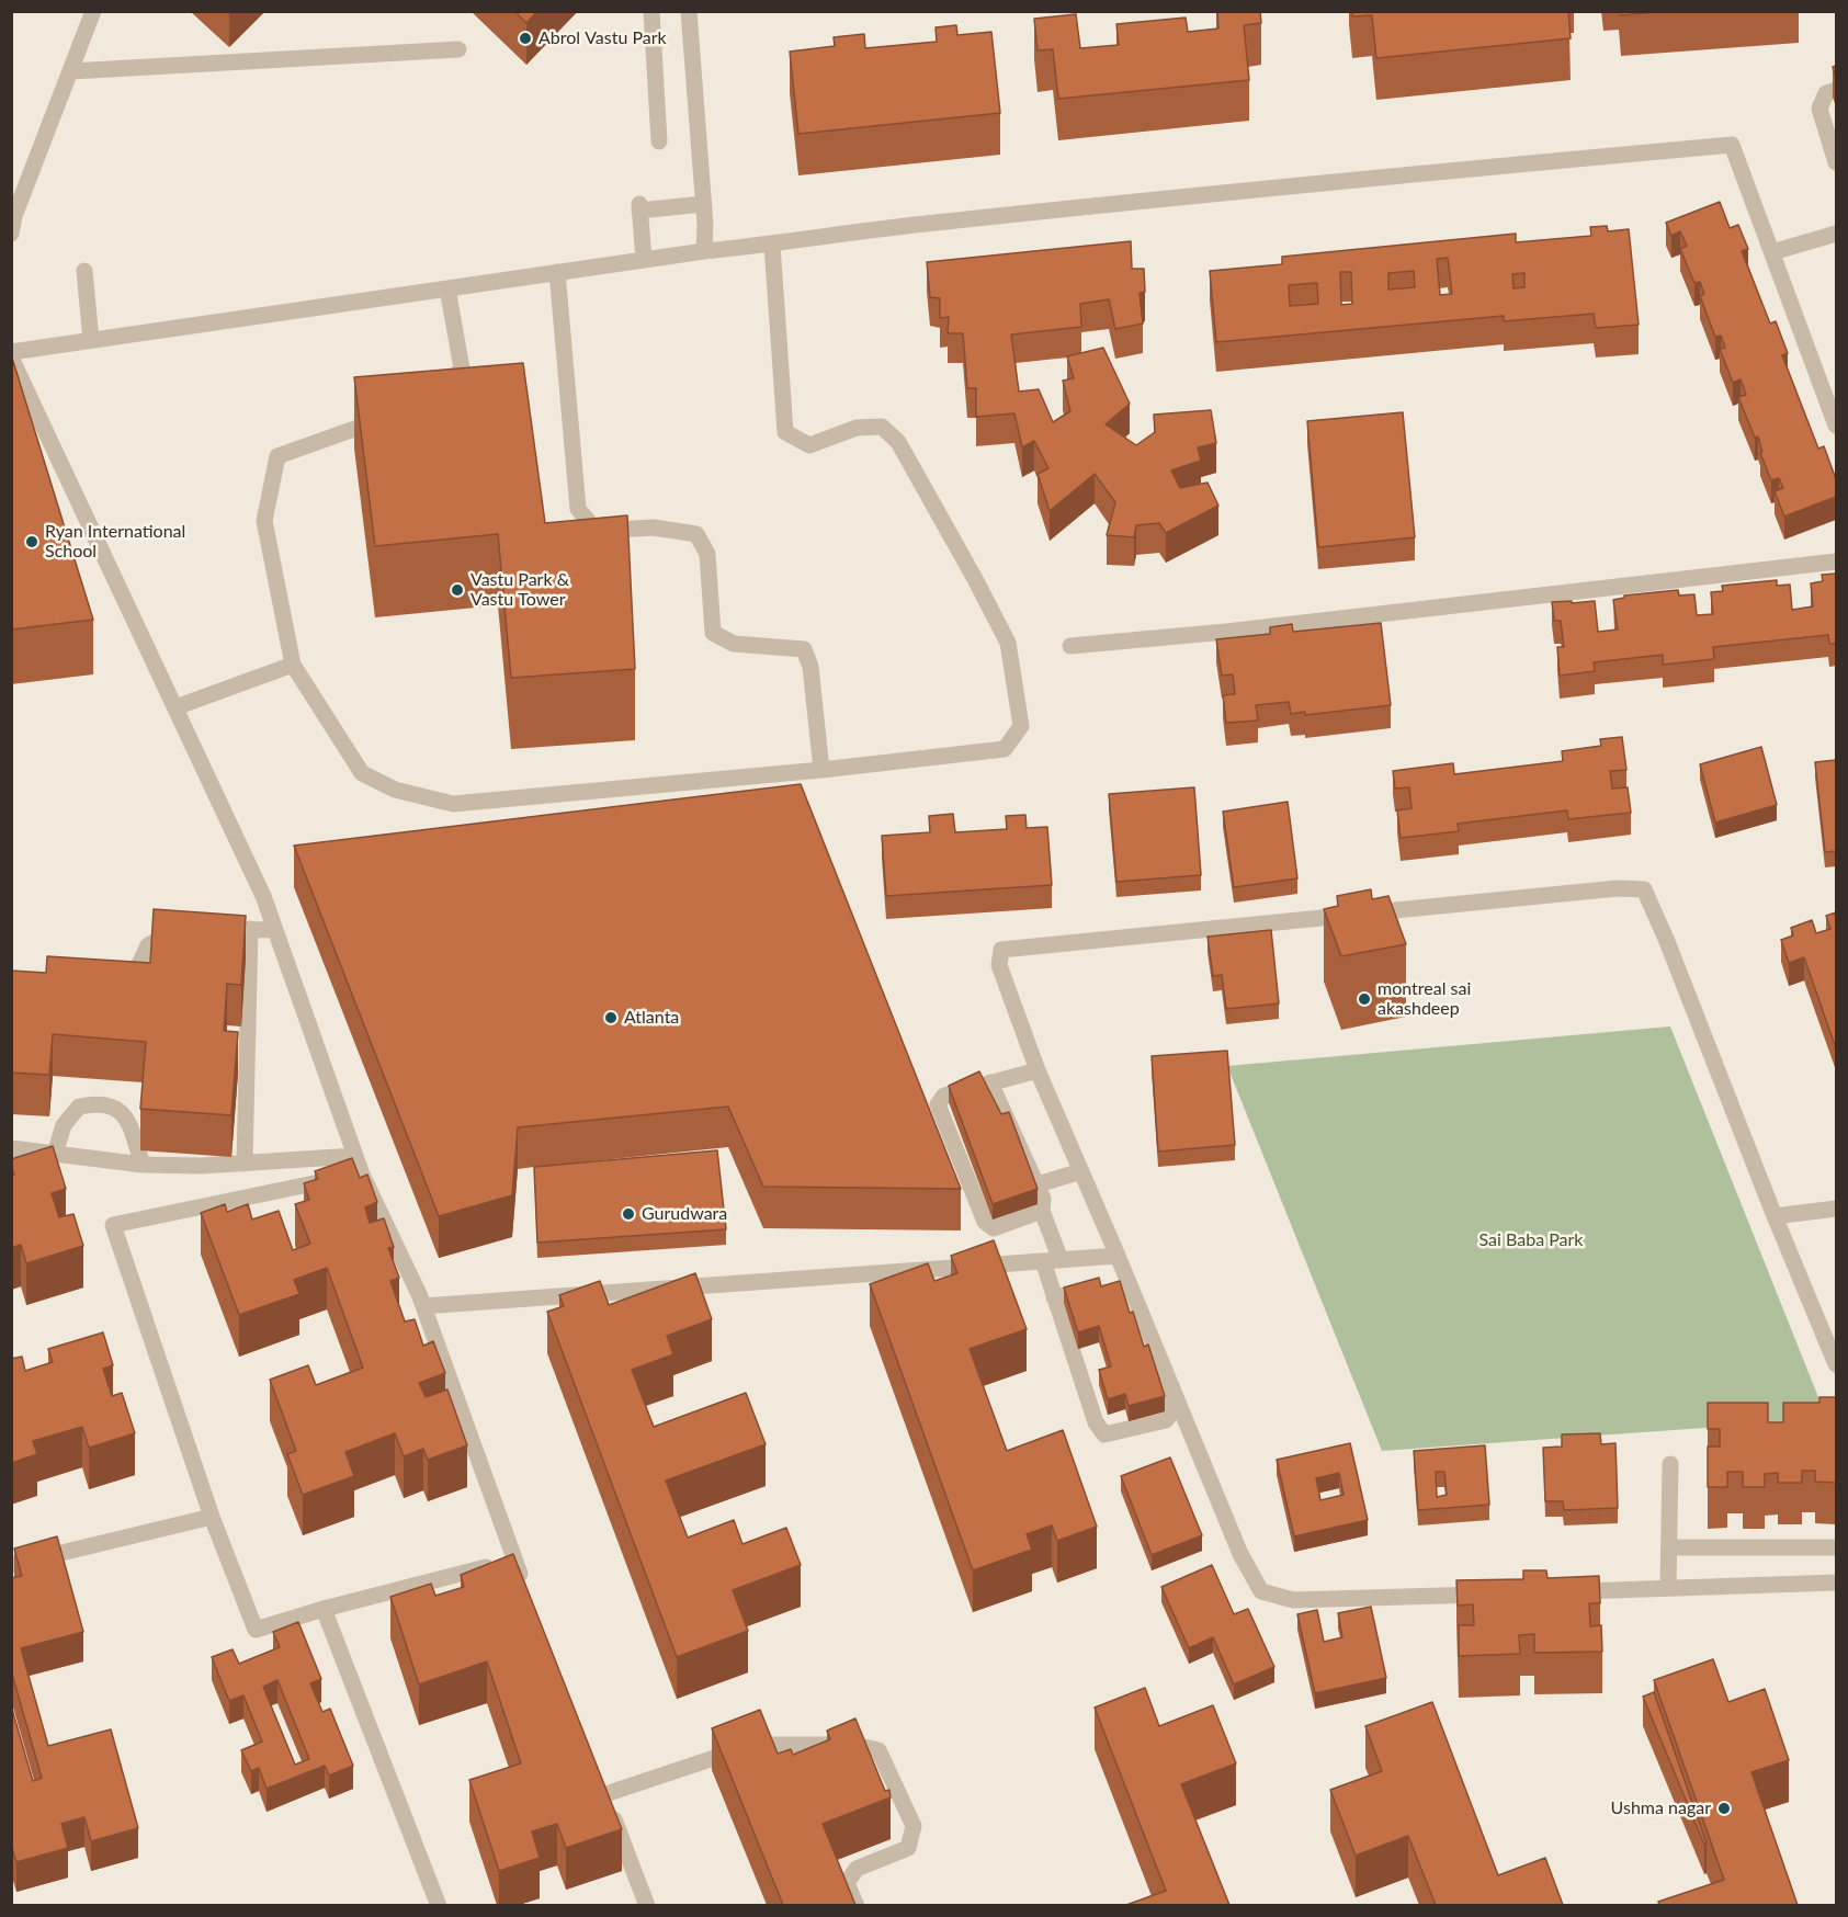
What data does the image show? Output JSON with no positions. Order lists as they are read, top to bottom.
{
  "parks": ["Sai Baba Park"],
  "places": [
    "Abrol Vastu Park",
    "Ryan International School",
    "Vastu Park & Vastu Tower",
    "montreal sai akashdeep",
    "Atlanta",
    "Gurudwara",
    "Ushma nagar"
  ]
}
